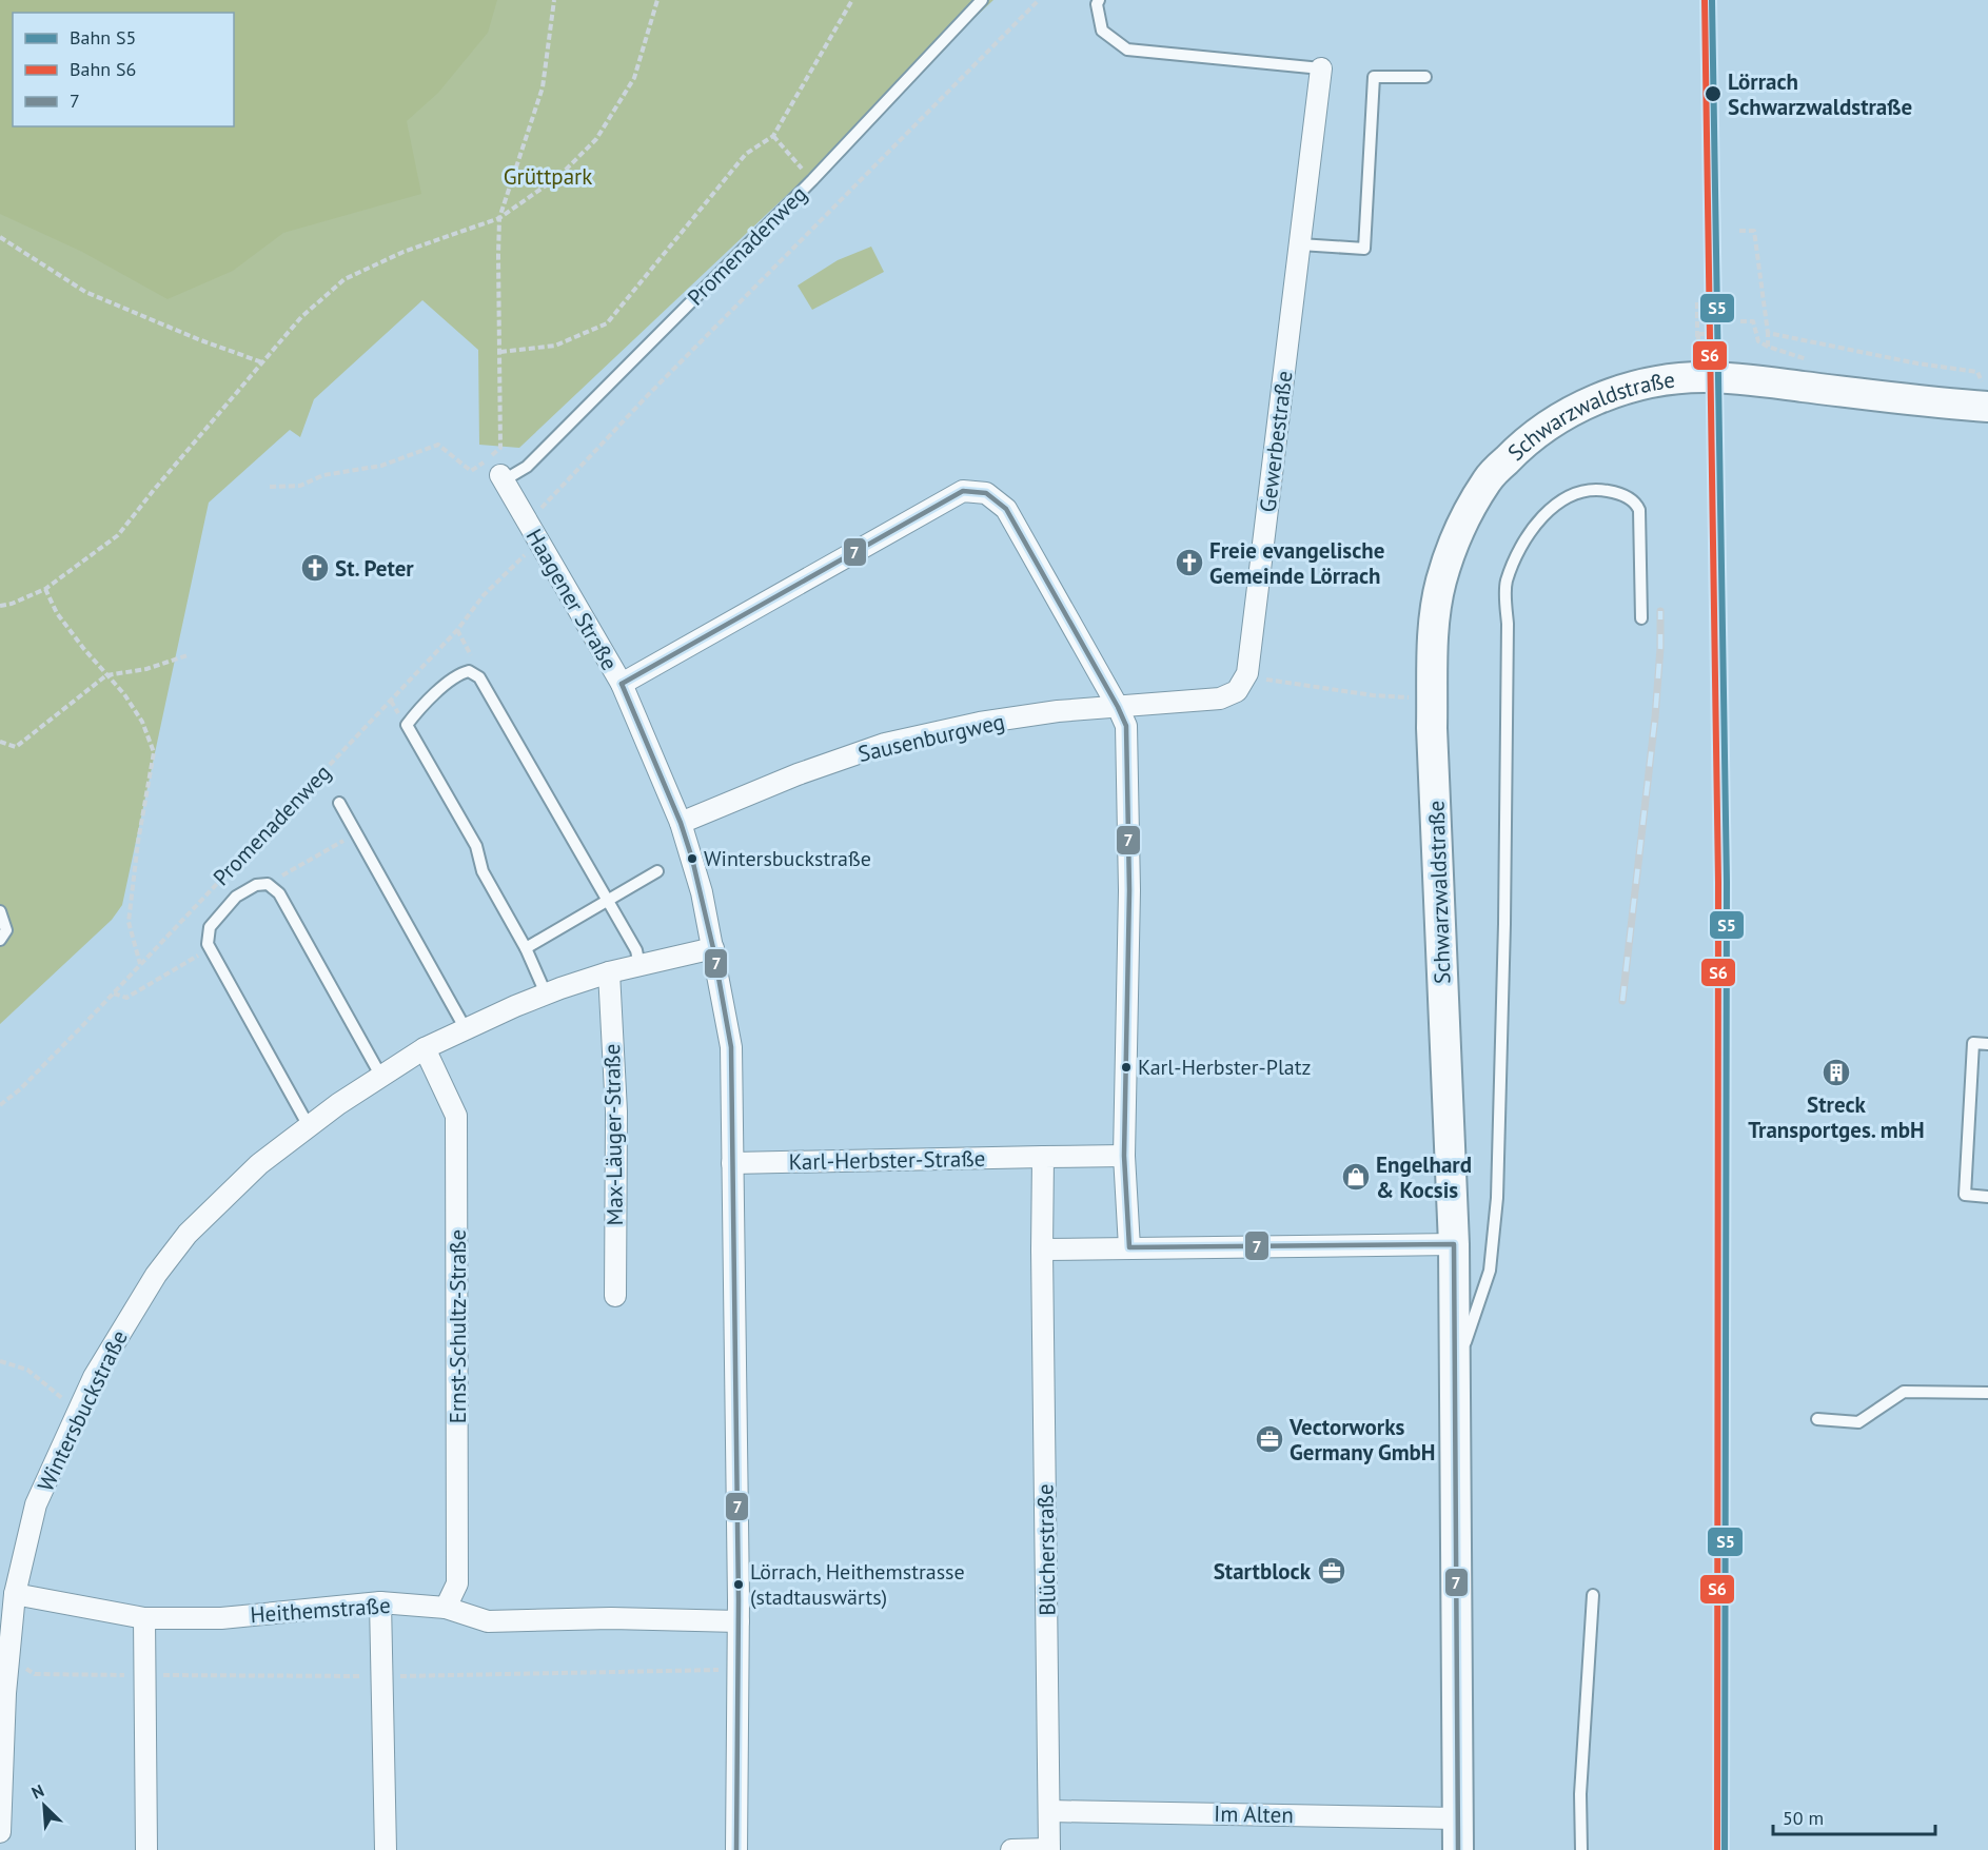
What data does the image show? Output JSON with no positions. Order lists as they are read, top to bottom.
{
  "streets": {
    "main road": ["Schwarzwaldstraße"],
    "street": [
      "Gewerbestraße",
      "Haagener Straße",
      "Sausenburgweg",
      "Max-Läuger-Straße",
      "Karl-Herbster-Straße",
      "Ernst-Schultz-Straße",
      "Wintersbuckstraße",
      "Blücherstraße",
      "Heithemstraße",
      "Im Alten"
    ],
    "lane": ["Promenadenweg"]
  },
  "crossings": [
    ["Promenadenweg", "Haagener Straße"],
    ["Schwarzwaldstraße", "Im Alten"],
    ["Haagener Straße", "Sausenburgweg"],
    ["Haagener Straße", "Karl-Herbster-Straße"],
    ["Haagener Straße", "Wintersbuckstraße"],
    ["Haagener Straße", "Heithemstraße"],
    ["Max-Läuger-Straße", "Wintersbuckstraße"],
    ["Ernst-Schultz-Straße", "Wintersbuckstraße"],
    ["Ernst-Schultz-Straße", "Heithemstraße"],
    ["Wintersbuckstraße", "Heithemstraße"],
    ["Blücherstraße", "Im Alten"]
  ],
  "parks": ["Grüttpark"],
  "places": {
    "other": [
      "Lörrach Schwarzwaldstraße",
      "Wintersbuckstraße",
      "Karl-Herbster-Platz",
      "Lörrach, Heithemstrasse (stadtauswärts)"
    ],
    "church": ["Freie evangelische Gemeinde Lörrach", "St. Peter"],
    "building": ["Streck Transportges. mbH"],
    "shop": ["Engelhard & Kocsis"],
    "office": ["Vectorworks Germany GmbH", "Startblock"]
  },
  "lines": ["rail line S5", "rail line S6", "transit line 7"],
  "legend": ["Bahn S5", "Bahn S6", "7"],
  "scale_bar": "50 m",
  "north": "top left"
}
